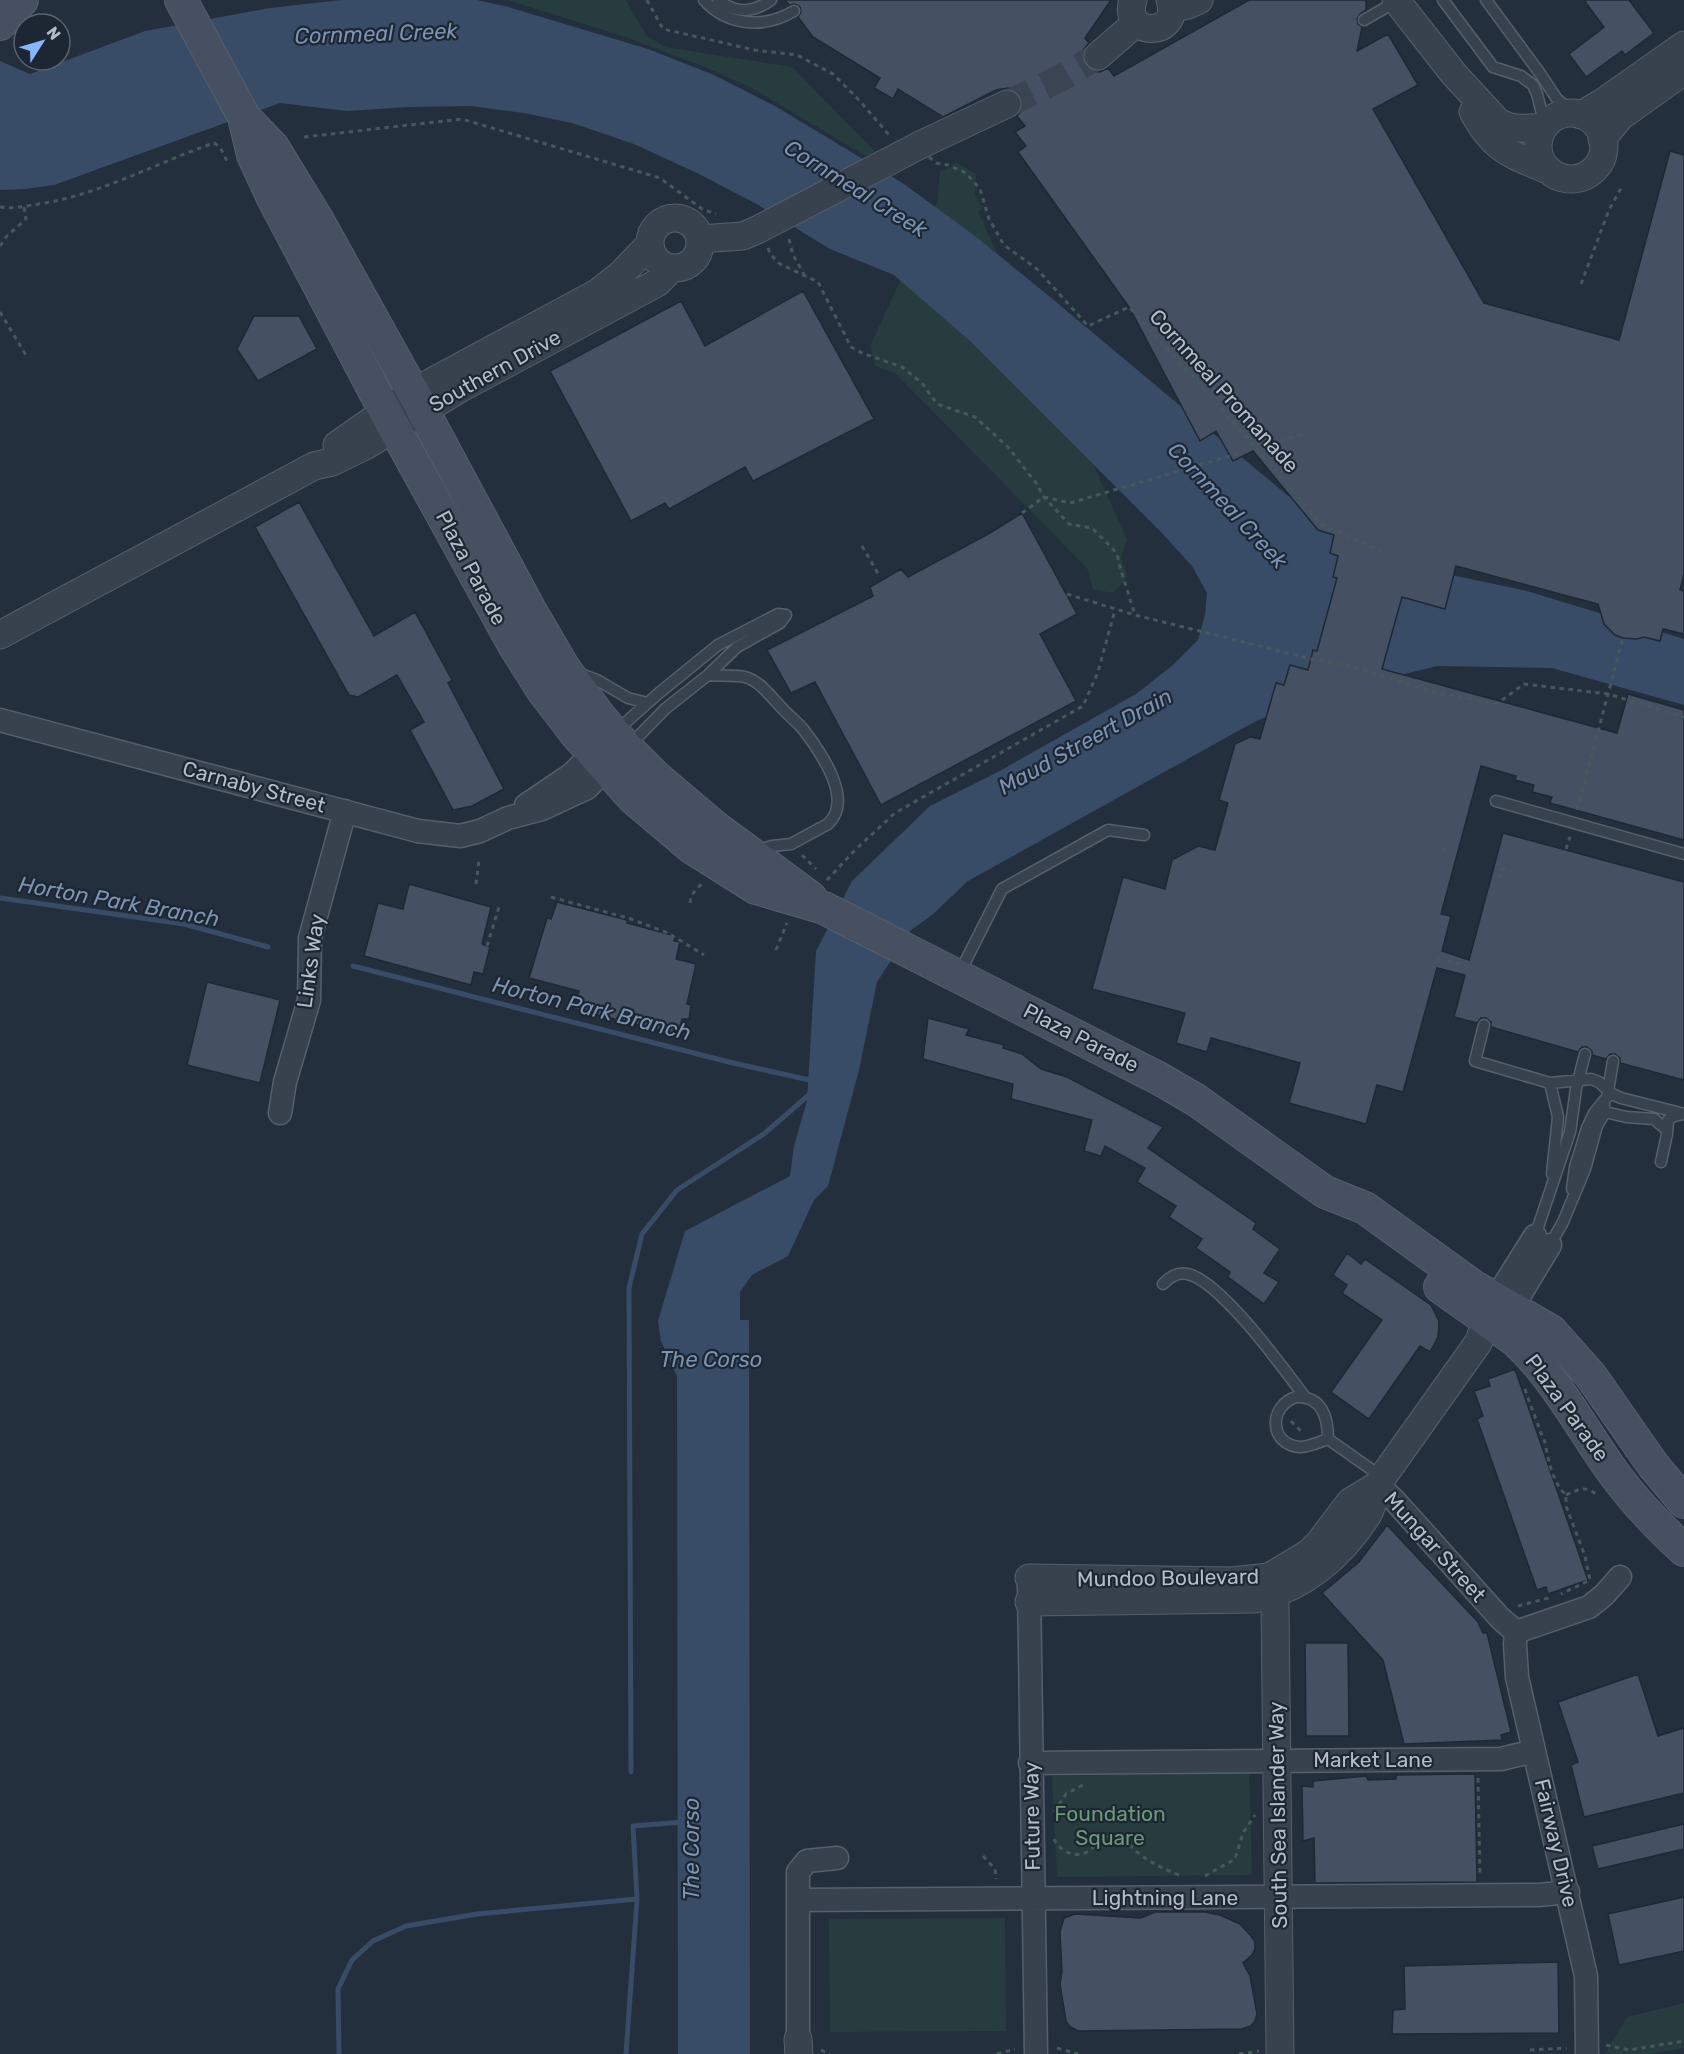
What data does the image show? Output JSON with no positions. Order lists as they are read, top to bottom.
{
  "streets": {
    "main road": ["Plaza Parade"],
    "street": [
      "Southern Drive",
      "Carnaby Street",
      "Links Way",
      "Mungar Street",
      "Mundoo Boulevard",
      "Market Lane",
      "South Sea Islander Way",
      "Future Way",
      "Fairway Drive",
      "Lightning Lane"
    ],
    "path": ["Cornmeal Promanade"]
  },
  "crossings": [
    ["Southern Drive", "Plaza Parade"],
    ["Plaza Parade", "Carnaby Street"],
    ["Plaza Parade", "Mungar Street"],
    ["Carnaby Street", "Links Way"],
    ["Mungar Street", "Mundoo Boulevard"],
    ["Mungar Street", "Fairway Drive"],
    ["Mundoo Boulevard", "South Sea Islander Way"],
    ["Mundoo Boulevard", "Future Way"],
    ["Market Lane", "South Sea Islander Way"],
    ["Market Lane", "Future Way"],
    ["Market Lane", "Fairway Drive"],
    ["South Sea Islander Way", "Lightning Lane"],
    ["Future Way", "Lightning Lane"],
    ["Fairway Drive", "Lightning Lane"]
  ],
  "water": [
    "Cornmeal Creek",
    "Maud Streert Drain",
    "Horton Park Branch",
    "The Corso"
  ],
  "parks": ["Foundation Square"],
  "north": "top right"
}
